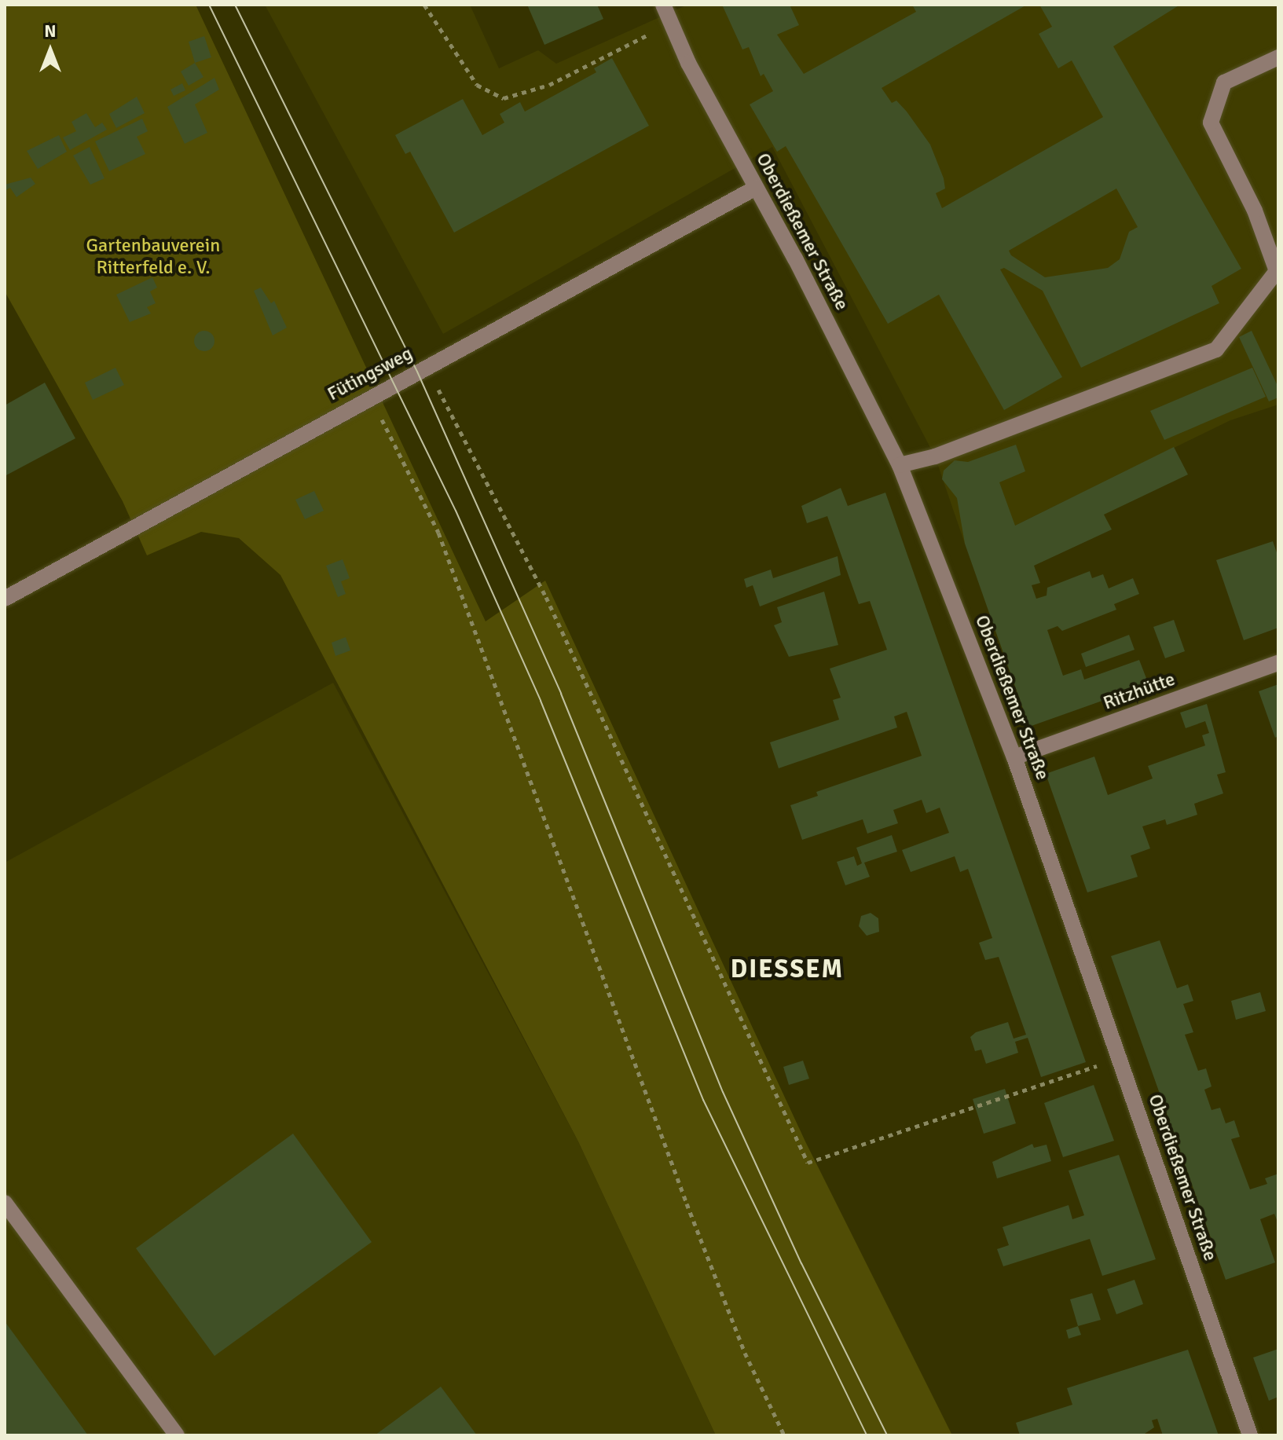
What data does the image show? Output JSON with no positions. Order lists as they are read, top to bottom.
{
  "streets": {
    "street": ["Oberdießemer Straße", "Fütingsweg", "Ritzhütte"]
  },
  "crossings": [
    ["Oberdießemer Straße", "Fütingsweg"],
    ["Oberdießemer Straße", "Ritzhütte"]
  ],
  "districts": ["DIESSEM"],
  "parks": ["Gartenbauverein Ritterfeld e. V."],
  "north": "top"
}
